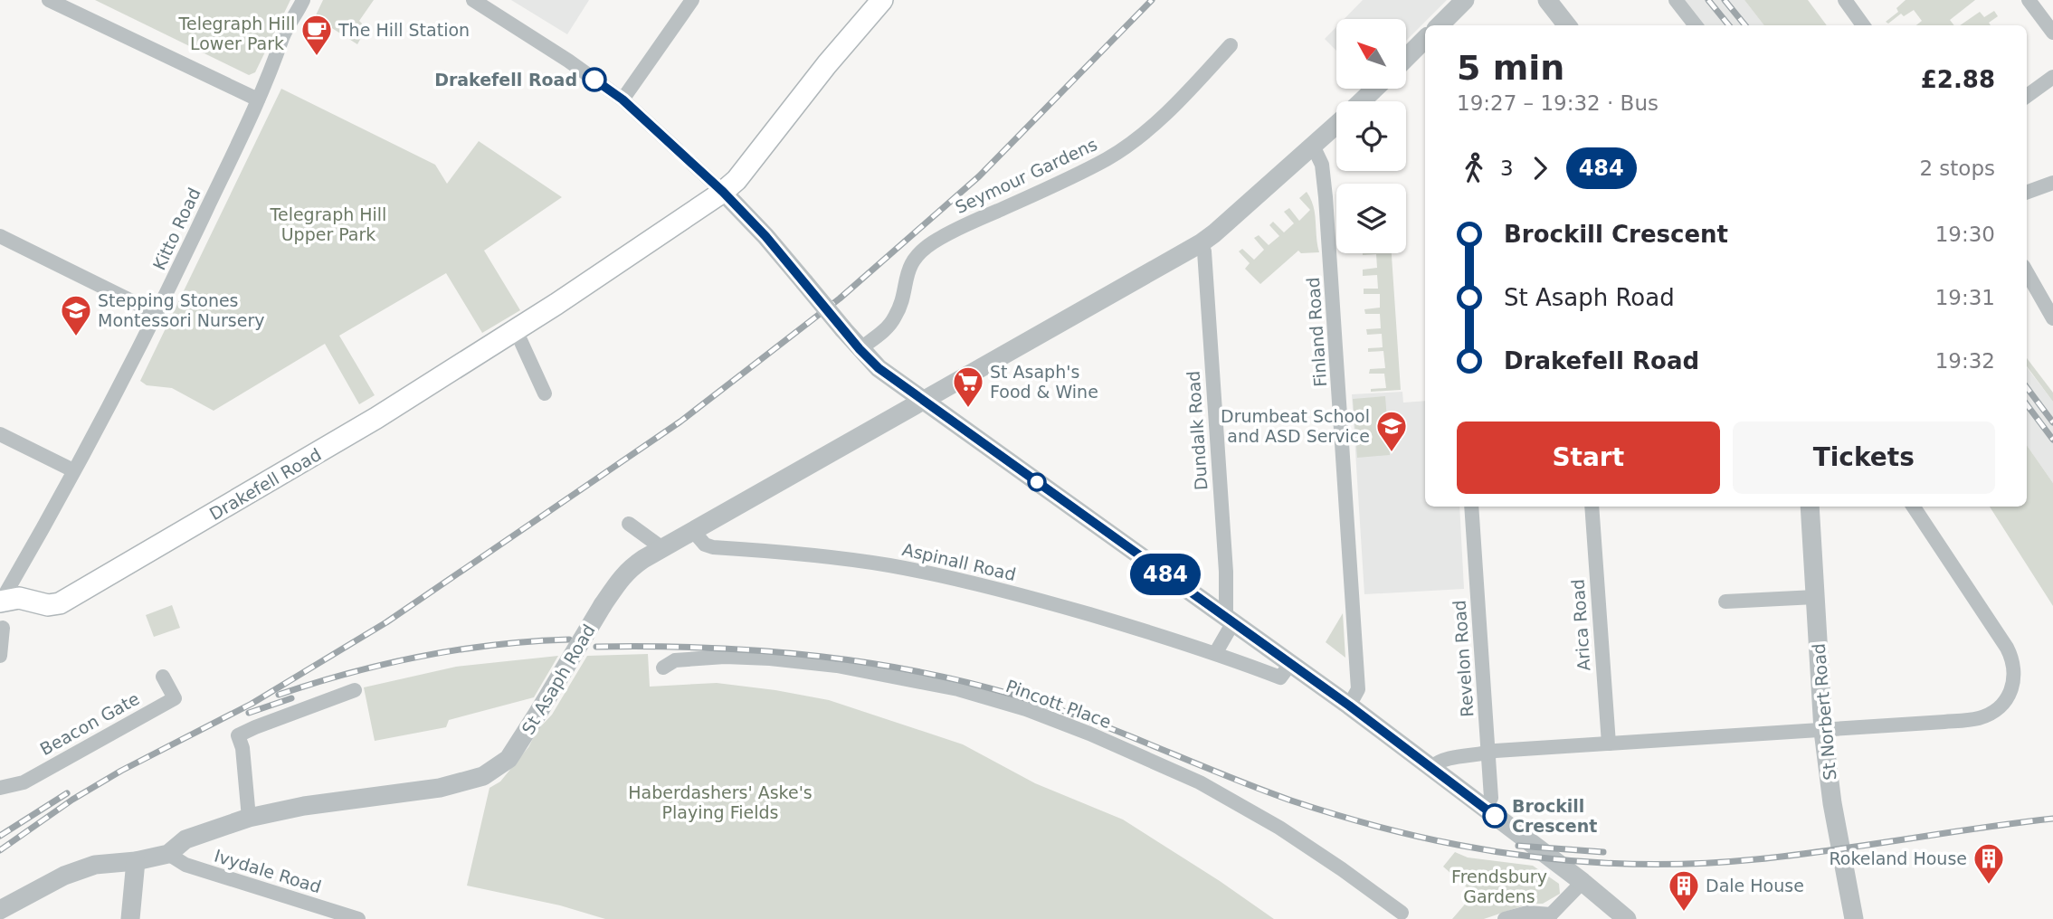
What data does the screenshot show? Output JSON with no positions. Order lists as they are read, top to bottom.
{
  "streets": {
    "main road": ["Drakefell Road"],
    "street": [
      "Seymour Gardens",
      "Kitto Road",
      "Finland Road",
      "Dundalk Road",
      "Aspinall Road",
      "Arica Road",
      "Revelon Road",
      "St Asaph Road",
      "Pincott Place",
      "St Norbert Road",
      "Beacon Gate",
      "Ivydale Road"
    ]
  },
  "crossings": [
    ["Kitto Road", "Drakefell Road"],
    ["Finland Road", "St Asaph Road"],
    ["Dundalk Road", "St Asaph Road"],
    ["Aspinall Road", "St Asaph Road"],
    ["St Asaph Road", "Ivydale Road"]
  ],
  "parks": [
    "Telegraph Hill Lower Park",
    "Telegraph Hill Upper Park",
    "Haberdashers' Aske's Playing Fields",
    "Frendsbury Gardens"
  ],
  "places": {
    "cafe": ["The Hill Station"],
    "other": ["Drakefell Road", "Brockill Crescent"],
    "school or university": ["Stepping Stones Montessori Nursery", "Drumbeat School and ASD Service"],
    "supermarket": ["St Asaph's Food & Wine"],
    "building": ["Rokeland House", "Dale House"]
  },
  "lines": ["bus line 484"],
  "north": "top left",
  "page": {
    "on_map": "484",
    "heading": ["5 min", "19:27 – 19:32 · Bus", "£2.88"],
    "legs": ["3", "484", "2 stops"],
    "list": [
      {
        "name": "Brockill Crescent",
        "value": "19:30"
      },
      {
        "name": "St Asaph Road",
        "value": "19:31"
      },
      {
        "name": "Drakefell Road",
        "value": "19:32"
      }
    ],
    "buttons": ["Start", "Tickets"]
  }
}
